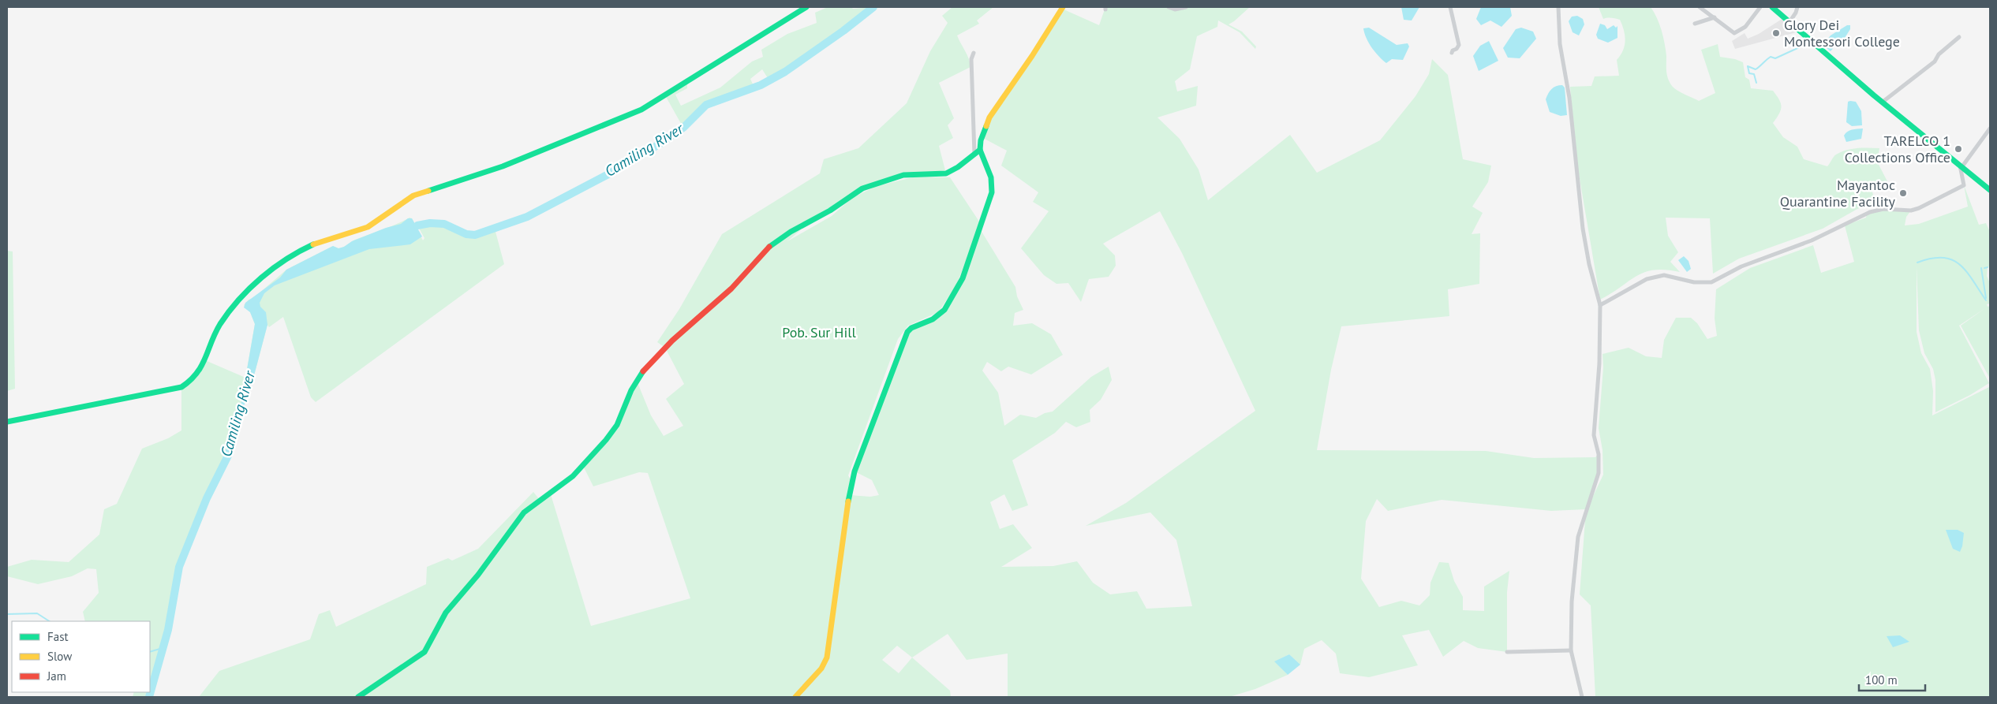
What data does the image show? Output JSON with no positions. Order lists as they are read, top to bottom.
{
  "water": ["Camiling River"],
  "parks": ["Pob. Sur Hill"],
  "places": ["Glory Dei Montessori College", "TARELCO 1 Collections Office", "Mayantoc Quarantine Facility"],
  "legend": ["Fast", "Slow", "Jam"],
  "scale_bar": "100 m"
}
